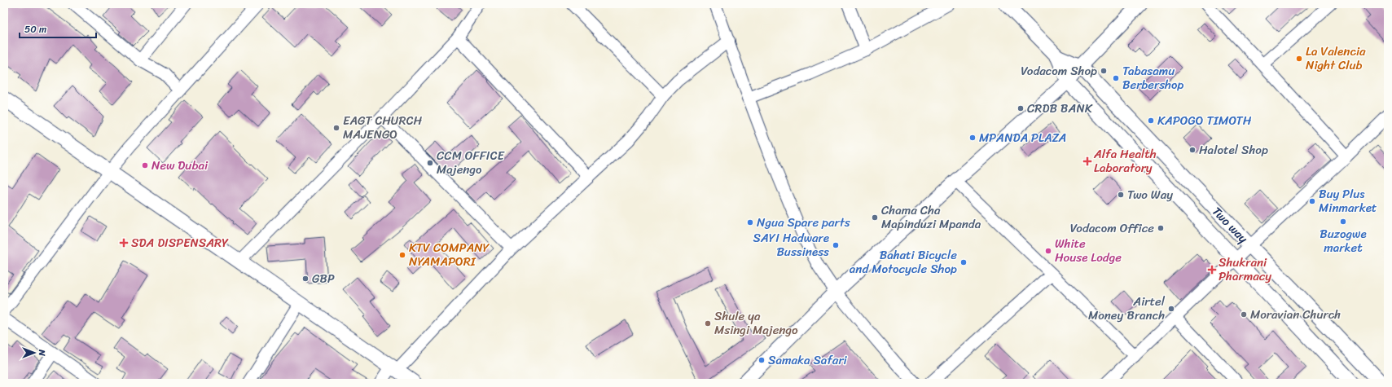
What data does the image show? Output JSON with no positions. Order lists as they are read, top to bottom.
{
  "streets": {
    "street": ["Two way"]
  },
  "places": {
    "other": [
      "La Valencia Night Club",
      "Vodacom Shop",
      "Tabasamu Berbershop",
      "CRDB BANK",
      "KAPOGO TIMOTH",
      "EAGT CHURCH MAJENGO",
      "MPANDA PLAZA",
      "Halotel Shop",
      "CCM OFFICE Majengo",
      "New Dubai",
      "Two Way",
      "Buy Plus Minmarket",
      "Chama Cha Mapinduzi Mpanda",
      "Buzogwe market",
      "Ngua Spare parts",
      "Vodacom Office",
      "SAYI Hadware Bussiness",
      "White House Lodge",
      "KTV COMPANY NYAMAPORI",
      "Bahati Bicycle and Motocycle Shop",
      "GBP",
      "Airtel Money Branch",
      "Moravian Church",
      "Shule ya Msingi Majengo",
      "Samaka Safari"
    ],
    "health": ["Alfa Health Laboratory", "SDA DISPENSARY", "Shukrani Pharmacy"]
  },
  "scale_bar": "50 m",
  "north": "right"
}
